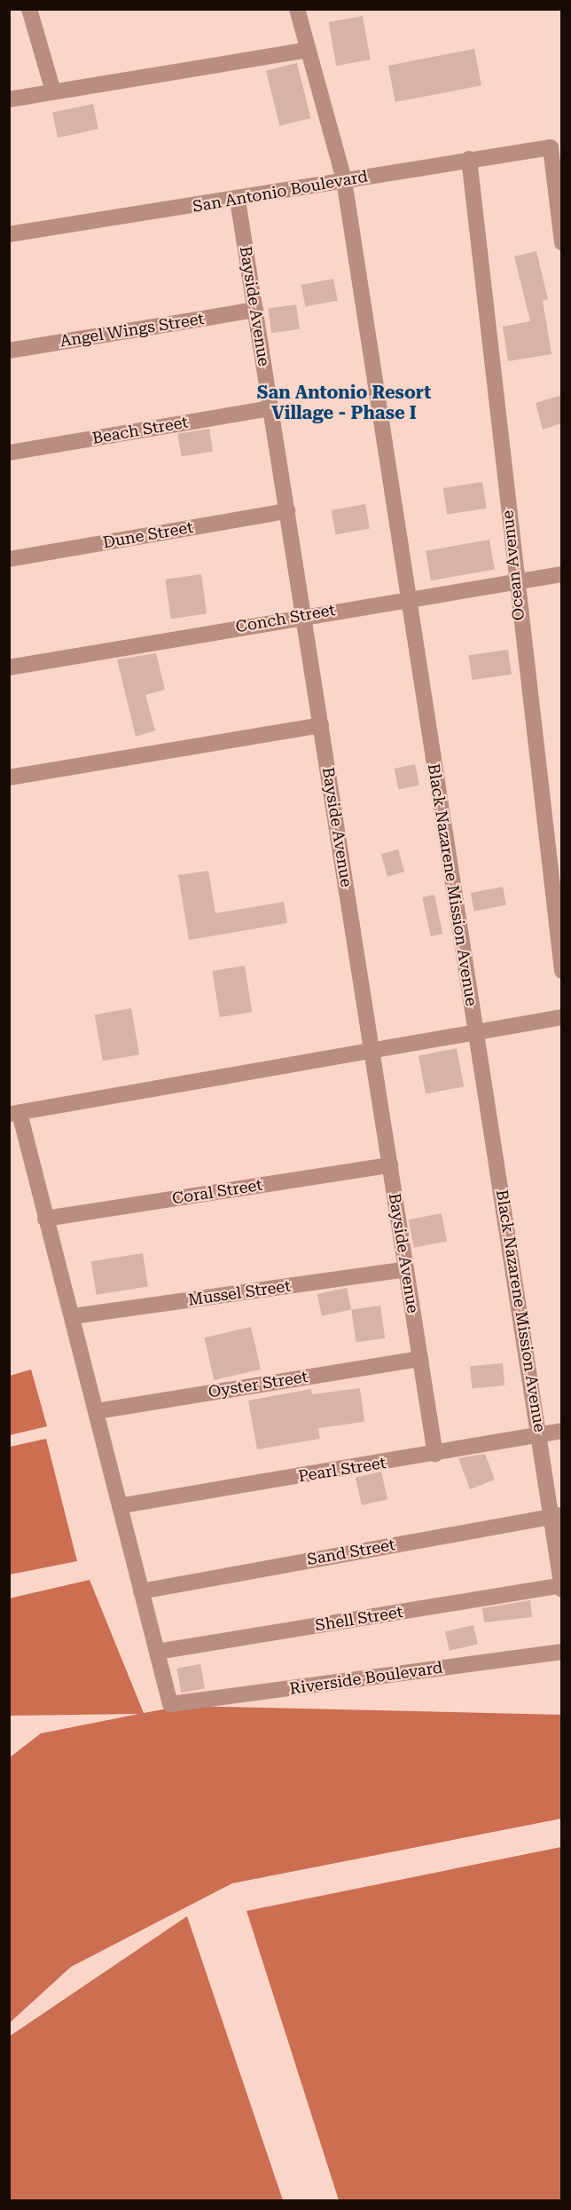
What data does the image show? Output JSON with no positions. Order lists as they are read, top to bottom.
{
  "streets": {
    "street": [
      "San Antonio Boulevard",
      "Bayside Avenue",
      "Angel Wings Street",
      "Beach Street",
      "Dune Street",
      "Ocean Avenue",
      "Conch Street",
      "Black Nazarene Mission Avenue",
      "Coral Street",
      "Mussel Street",
      "Oyster Street",
      "Pearl Street",
      "Sand Street",
      "Shell Street",
      "Riverside Boulevard"
    ]
  },
  "crossings": [
    ["San Antonio Boulevard", "Bayside Avenue"],
    ["San Antonio Boulevard", "Ocean Avenue"],
    ["San Antonio Boulevard", "Black Nazarene Mission Avenue"],
    ["Bayside Avenue", "Angel Wings Street"],
    ["Bayside Avenue", "Beach Street"],
    ["Bayside Avenue", "Dune Street"],
    ["Bayside Avenue", "Conch Street"],
    ["Bayside Avenue", "Coral Street"],
    ["Bayside Avenue", "Mussel Street"],
    ["Bayside Avenue", "Oyster Street"],
    ["Bayside Avenue", "Pearl Street"],
    ["Ocean Avenue", "Conch Street"],
    ["Conch Street", "Black Nazarene Mission Avenue"],
    ["Black Nazarene Mission Avenue", "Pearl Street"],
    ["Black Nazarene Mission Avenue", "Sand Street"],
    ["Black Nazarene Mission Avenue", "Shell Street"],
    ["Shell Street", "Riverside Boulevard"]
  ],
  "districts": ["San Antonio Resort Village - Phase I"]
}
